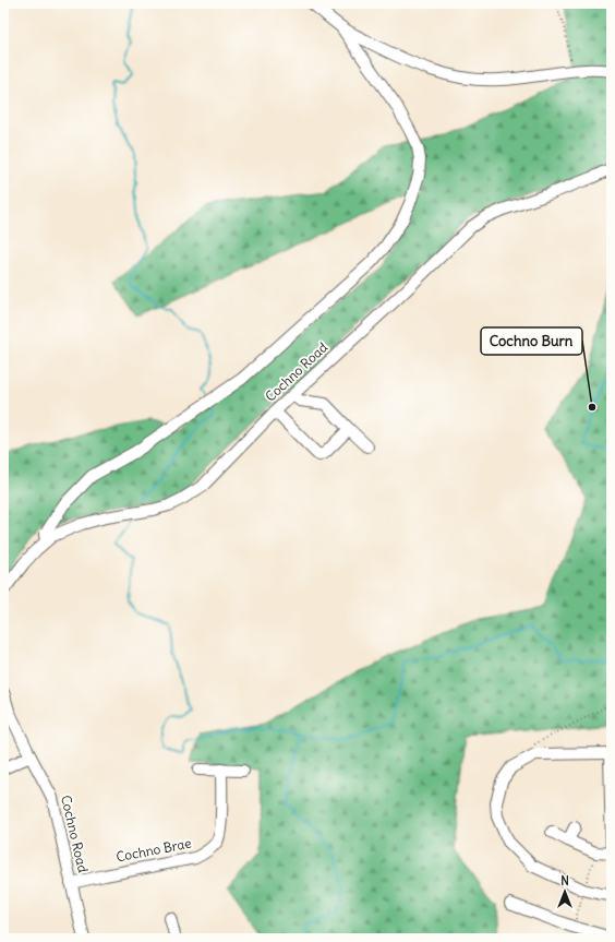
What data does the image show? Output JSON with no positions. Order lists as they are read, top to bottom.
{
  "streets": {
    "street": ["Cochno Road", "Cochno Brae"]
  },
  "crossings": [
    ["Cochno Road", "Cochno Brae"]
  ],
  "places": ["Cochno Burn"],
  "north": "top"
}
